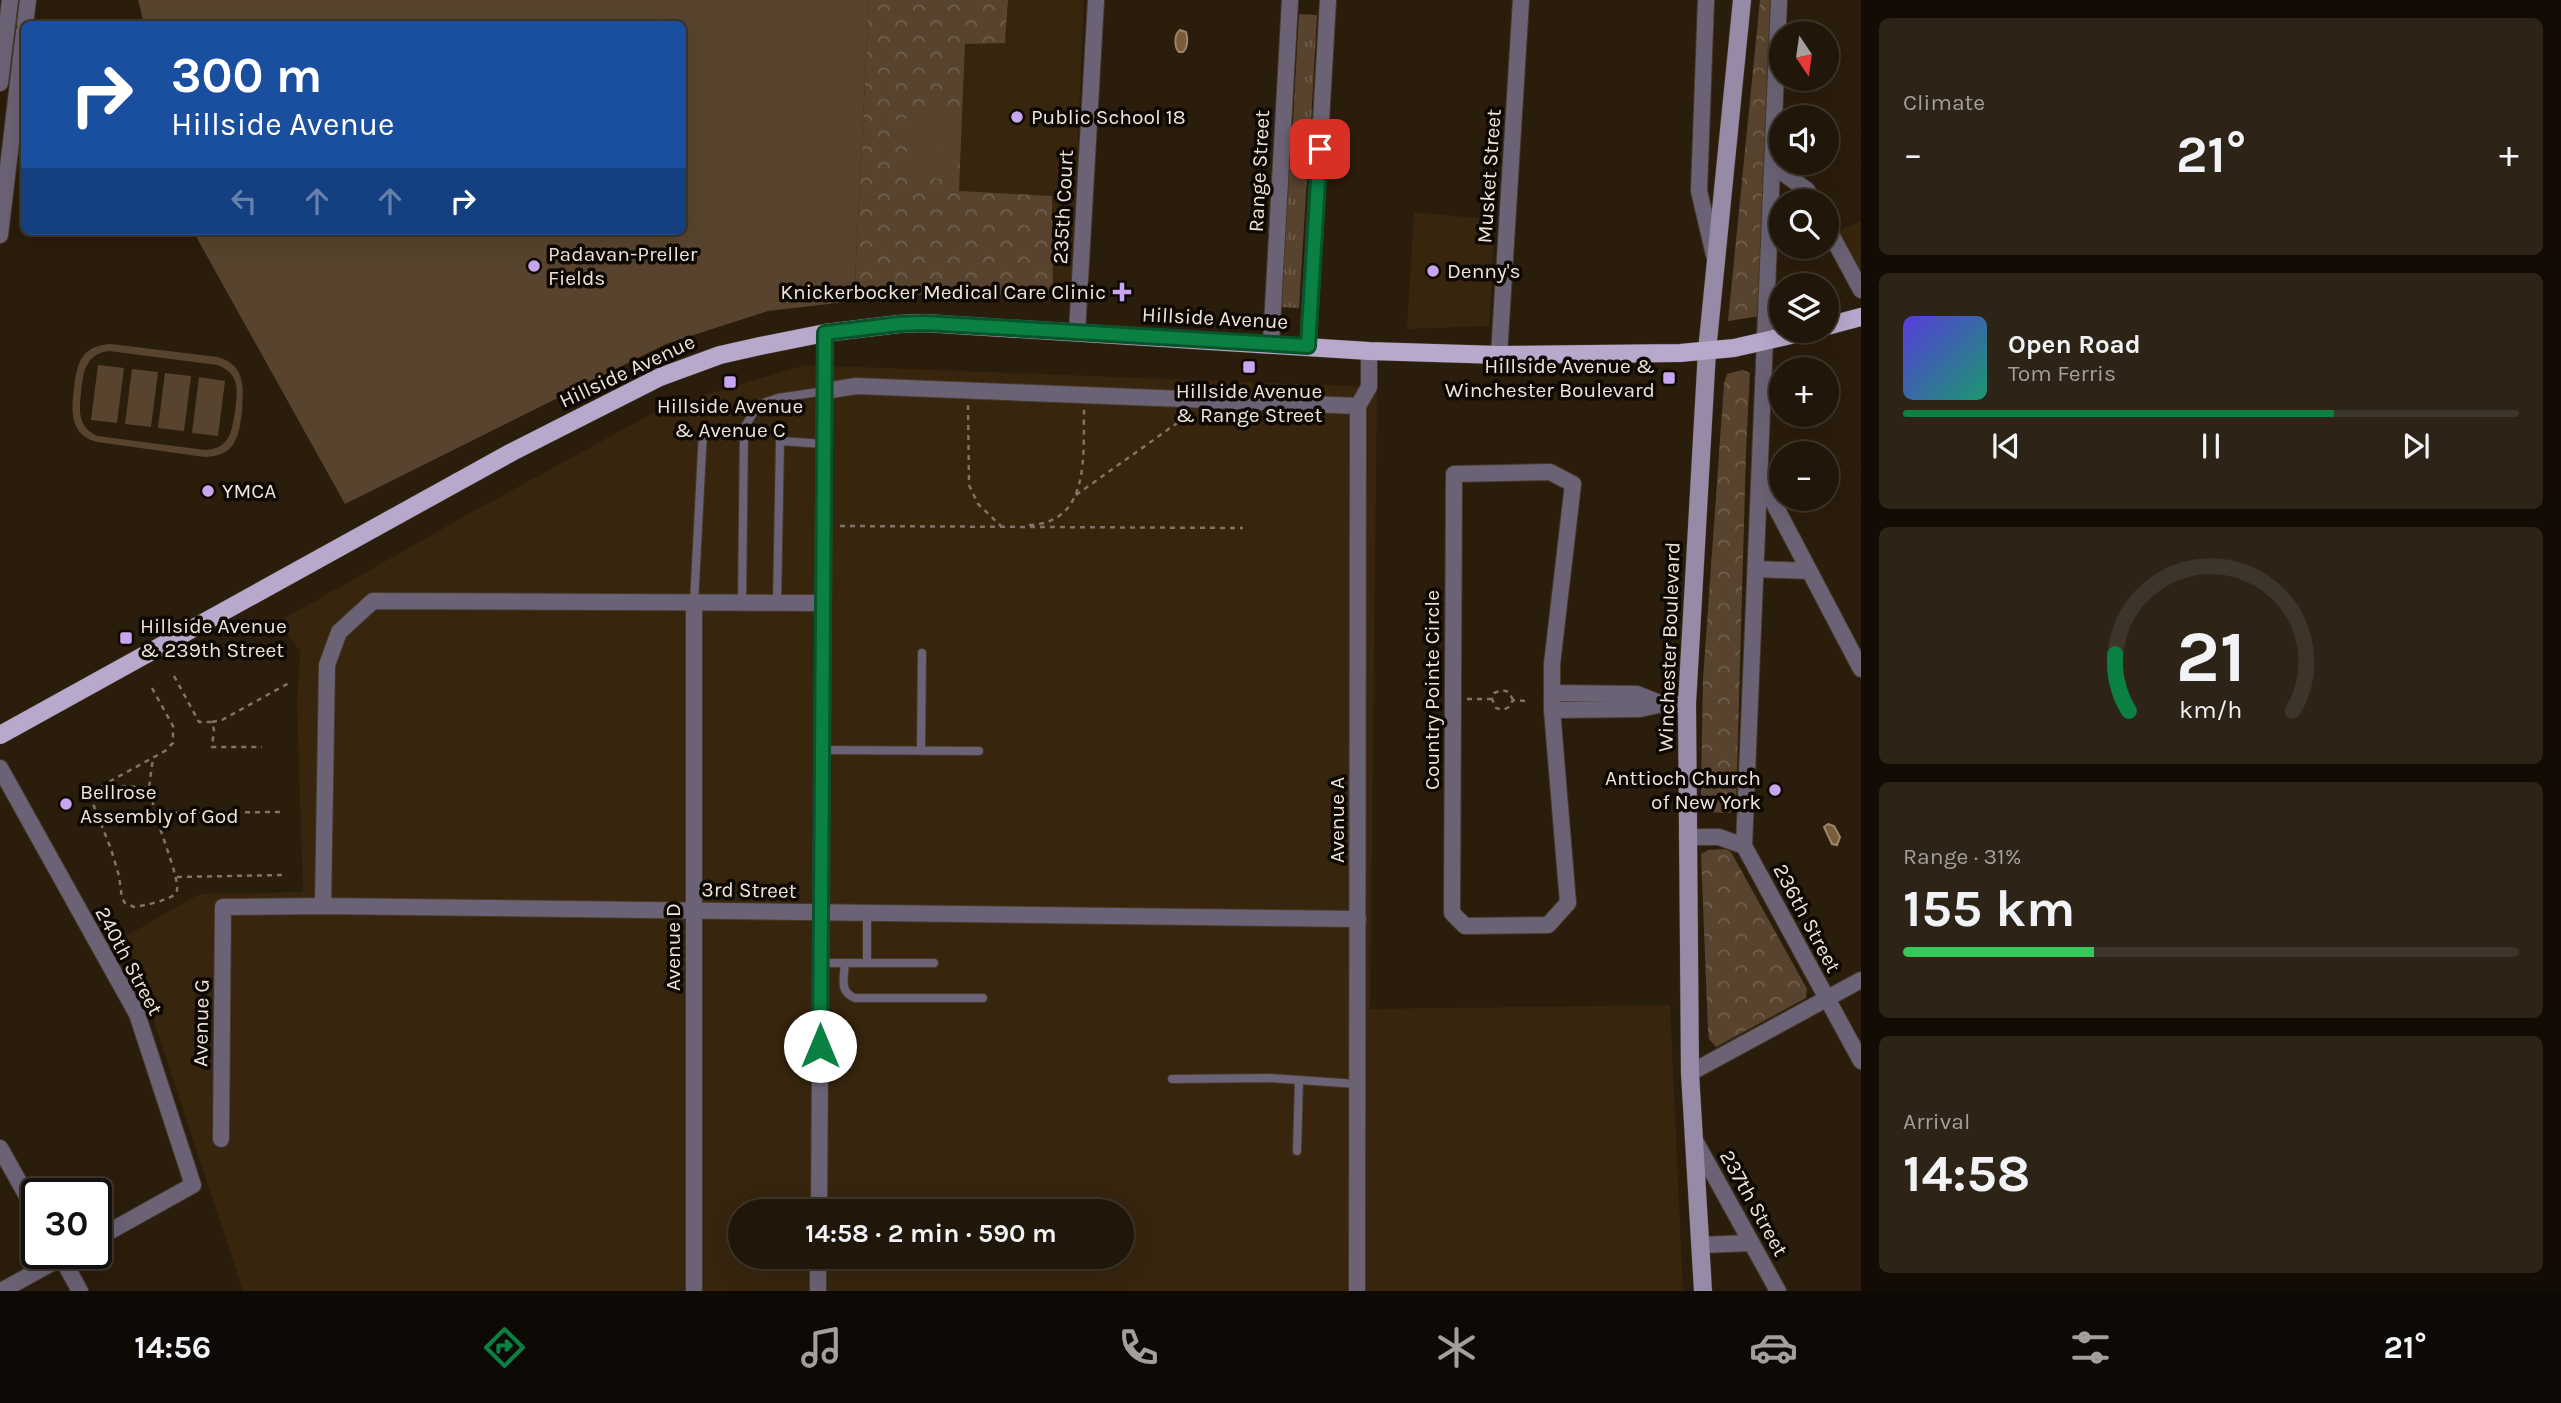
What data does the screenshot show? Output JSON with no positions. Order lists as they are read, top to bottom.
{
  "streets": {
    "main road": ["Hillside Avenue", "Winchester Boulevard"],
    "street": [
      "Range Street",
      "Musket Street",
      "235th Court",
      "Country Pointe Circle",
      "Avenue A",
      "3rd Street",
      "236th Street",
      "Avenue D",
      "240th Street",
      "Avenue G",
      "237th Street"
    ]
  },
  "crossings": [
    ["Range Street", "Hillside Avenue"],
    ["Musket Street", "Hillside Avenue"],
    ["235th Court", "Hillside Avenue"],
    ["Hillside Avenue", "Winchester Boulevard"],
    ["Hillside Avenue", "Avenue A"],
    ["Winchester Boulevard", "237th Street"],
    ["Avenue A", "3rd Street"],
    ["3rd Street", "Avenue D"],
    ["3rd Street", "Avenue G"]
  ],
  "places": {
    "other": [
      "Public School 18",
      "Padavan-Preller Fields",
      "Denny's",
      "YMCA",
      "Anttioch Church of New York",
      "Bellrose Assembly of God"
    ],
    "health": ["Knickerbocker Medical Care Clinic"],
    "transit": [
      "Hillside Avenue & Range Street",
      "Hillside Avenue & Winchester Boulevard",
      "Hillside Avenue & Avenue C",
      "Hillside Avenue & 239th Street"
    ]
  },
  "north": "bottom",
  "page": {
    "tile": [
      "Climate",
      ["Range · 31%", "155 km"],
      ["Arrival", "14:58"]
    ],
    "map_buttons": ["+", "−"],
    "turn": ["300 m", "Hillside Avenue"],
    "heat": ["−", "21°", "+"],
    "song": ["Open Road", "Tom Ferris"],
    "limit": "30",
    "trip": "14:58 · 2 min · 590 m",
    "tabs": ["14:56", "21°"],
    "gauge": ["21", "km/h"]
  }
}
